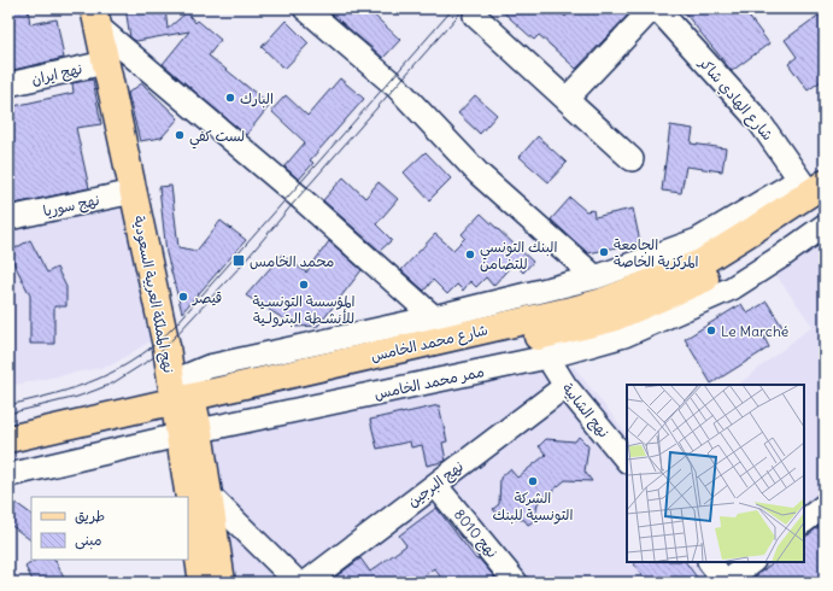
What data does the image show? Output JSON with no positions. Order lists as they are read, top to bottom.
{
  "streets": {
    "main road": ["نهج المملكة العربية السعودية", "شارع محمد الخامس"],
    "street": [
      "نهج ايران",
      "شارع الهادي شاكر",
      "نهج سوريا",
      "ممر محمد الخامس",
      "نهج الشابية",
      "نهج البرجين",
      "نهج 8010"
    ]
  },
  "crossings": [
    ["نهج ايران", "نهج المملكة العربية السعودية"],
    ["شارع الهادي شاكر", "شارع محمد الخامس"],
    ["شارع الهادي شاكر", "ممر محمد الخامس"],
    ["نهج سوريا", "نهج المملكة العربية السعودية"],
    ["نهج المملكة العربية السعودية", "شارع محمد الخامس"],
    ["نهج المملكة العربية السعودية", "ممر محمد الخامس"],
    ["شارع محمد الخامس", "ممر محمد الخامس"],
    ["ممر محمد الخامس", "نهج الشابية"],
    ["نهج الشابية", "نهج البرجين"],
    ["نهج البرجين", "نهج 8010"]
  ],
  "places": {
    "other": [
      "البارك",
      "لست كفي",
      "الجامعة المركزية الخاصة",
      "البنك التونسي للتضامن",
      "المؤسسة التونسـية للأنشـطة البترولـية",
      "قيصر",
      "Le Marché",
      "الشركة التونسية للبنك"
    ],
    "transit": ["محمد الخامس"]
  },
  "legend": ["طريق", "مبنى"]
}
